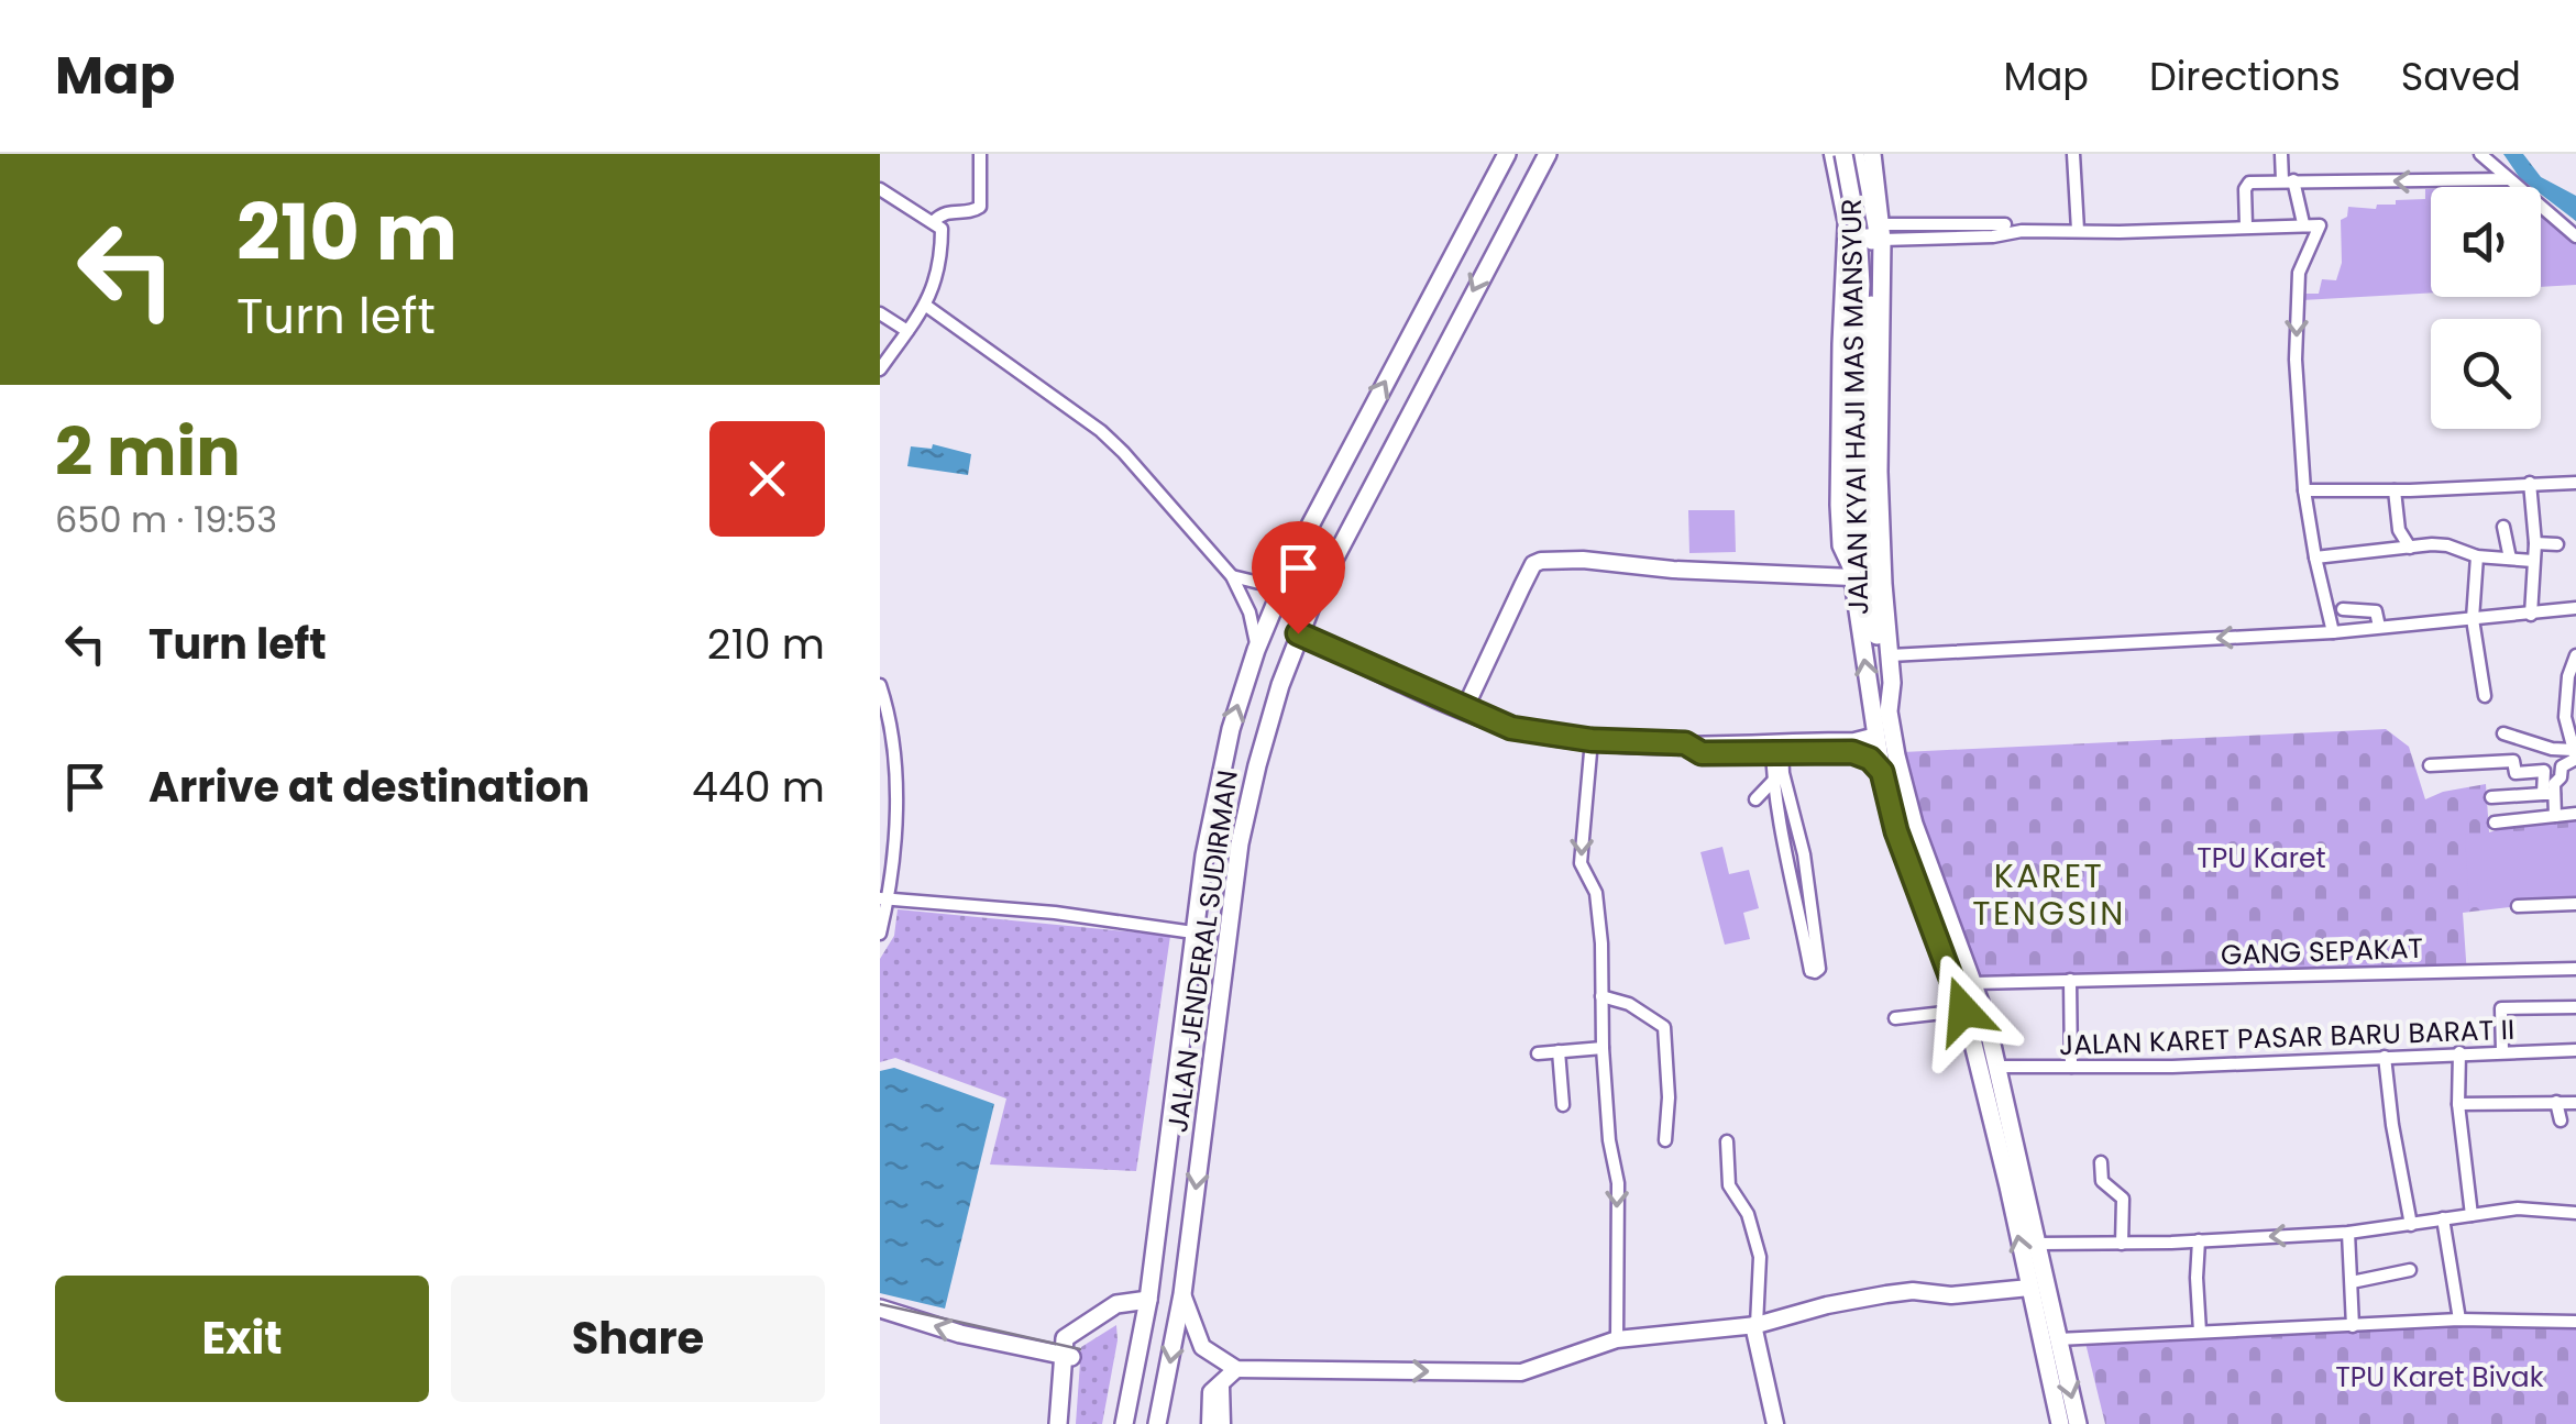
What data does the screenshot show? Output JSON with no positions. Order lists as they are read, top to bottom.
{
  "streets": {
    "main road": ["JALAN KYAI HAJI MAS MANSYUR", "JALAN JENDERAL SUDIRMAN"],
    "street": ["GANG SEPAKAT", "JALAN KARET PASAR BARU BARAT II"]
  },
  "crossings": [
    ["JALAN KYAI HAJI MAS MANSYUR", "GANG SEPAKAT"],
    ["JALAN KYAI HAJI MAS MANSYUR", "JALAN KARET PASAR BARU BARAT II"]
  ],
  "districts": ["KARET TENGSIN"],
  "parks": ["TPU Karet", "TPU Karet Bivak"],
  "page": {
    "header": "Map",
    "nav": ["Map", "Directions", "Saved"],
    "turn": ["210 m", "Turn left"],
    "heading": ["2 min", "650 m · 19:53"],
    "list": [
      {
        "name": "Turn left",
        "value": "210 m"
      },
      {
        "name": "Arrive at destination",
        "value": "440 m"
      }
    ],
    "buttons": ["Exit", "Share"]
  }
}
